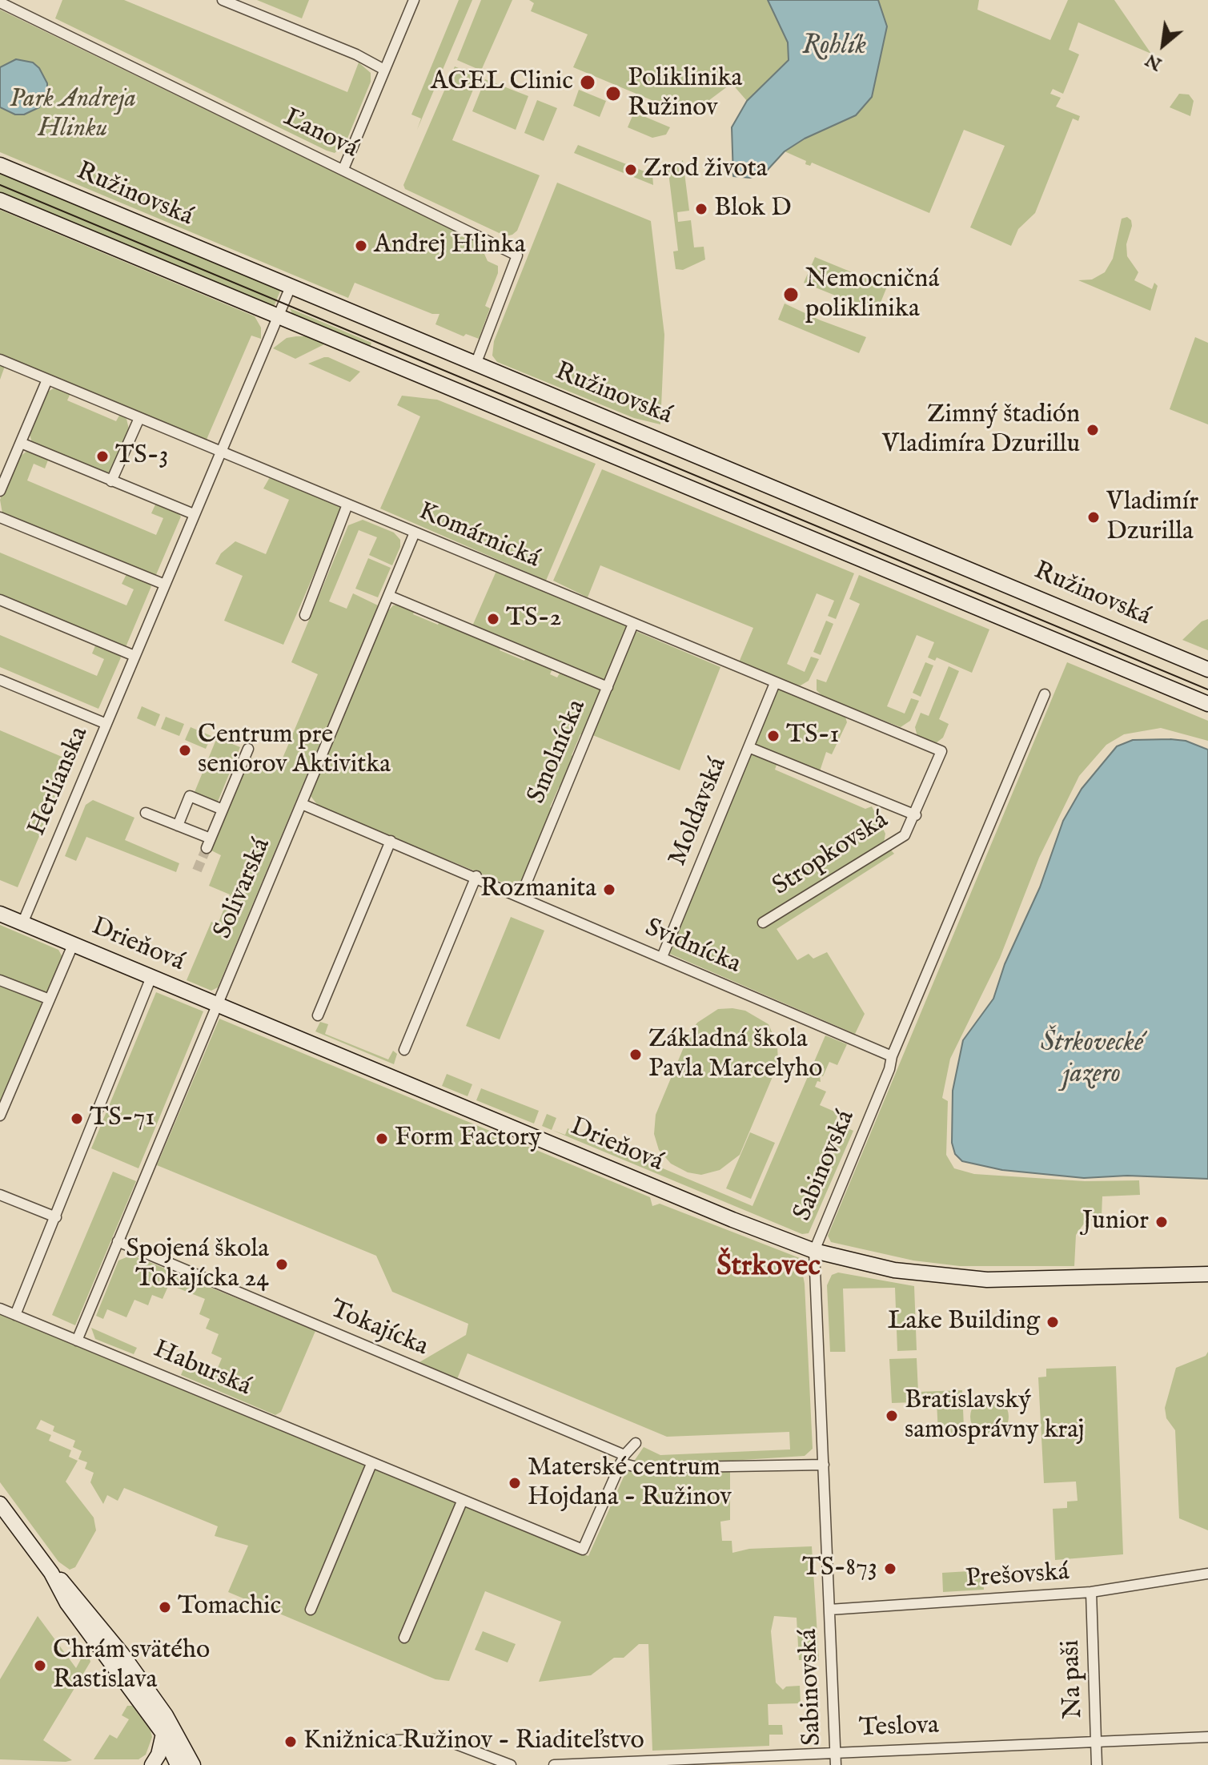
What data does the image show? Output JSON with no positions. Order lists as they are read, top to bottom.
{
  "streets": {
    "street": [
      "Ľanová",
      "Ružinovská",
      "Komárnická",
      "Smolnícka",
      "Herlianska",
      "Moldavská",
      "Stropkovská",
      "Solivarská",
      "Drieňová",
      "Svidnícka",
      "Sabinovská",
      "Tokajícka",
      "Haburská",
      "Prešovská",
      "Na paši",
      "Teslova"
    ]
  },
  "crossings": [
    ["Ľanová", "Ružinovská"],
    ["Ružinovská", "Herlianska"],
    ["Komárnická", "Smolnícka"],
    ["Komárnická", "Herlianska"],
    ["Komárnická", "Moldavská"],
    ["Komárnická", "Stropkovská"],
    ["Komárnická", "Solivarská"],
    ["Smolnícka", "Svidnícka"],
    ["Herlianska", "Drieňová"],
    ["Moldavská", "Stropkovská"],
    ["Moldavská", "Svidnícka"],
    ["Solivarská", "Drieňová"],
    ["Solivarská", "Svidnícka"],
    ["Solivarská", "Tokajícka"],
    ["Solivarská", "Haburská"],
    ["Drieňová", "Sabinovská"],
    ["Svidnícka", "Sabinovská"],
    ["Sabinovská", "Tokajícka"],
    ["Sabinovská", "Prešovská"],
    ["Sabinovská", "Teslova"],
    ["Tokajícka", "Haburská"],
    ["Prešovská", "Na paši"],
    ["Na paši", "Teslova"]
  ],
  "districts": ["Štrkovec"],
  "water": ["Rohlík", "Štrkovecké jazero"],
  "parks": ["Park Andreja Hlinku"],
  "places": [
    "AGEL Clinic",
    "Poliklinika Ružinov",
    "Zrod života",
    "Blok D",
    "Andrej Hlinka",
    "Nemocničná poliklinika",
    "Zimný štadión Vladimíra Dzurillu",
    "TS-3",
    "Vladimír Dzurilla",
    "TS-2",
    "TS-1",
    "Centrum pre seniorov Aktivitka",
    "Rozmanita",
    "Základná škola Pavla Marcelyho",
    "TS-71",
    "Form Factory",
    "Junior",
    "Spojená škola Tokajícka 24",
    "Lake Building",
    "Bratislavský samosprávny kraj",
    "Materské centrum Hojdana - Ružinov",
    "TS-873",
    "Tomachic",
    "Chrám svätého Rastislava",
    "Knižnica Ružinov - Riaditeľstvo"
  ],
  "north": "bottom left"
}
